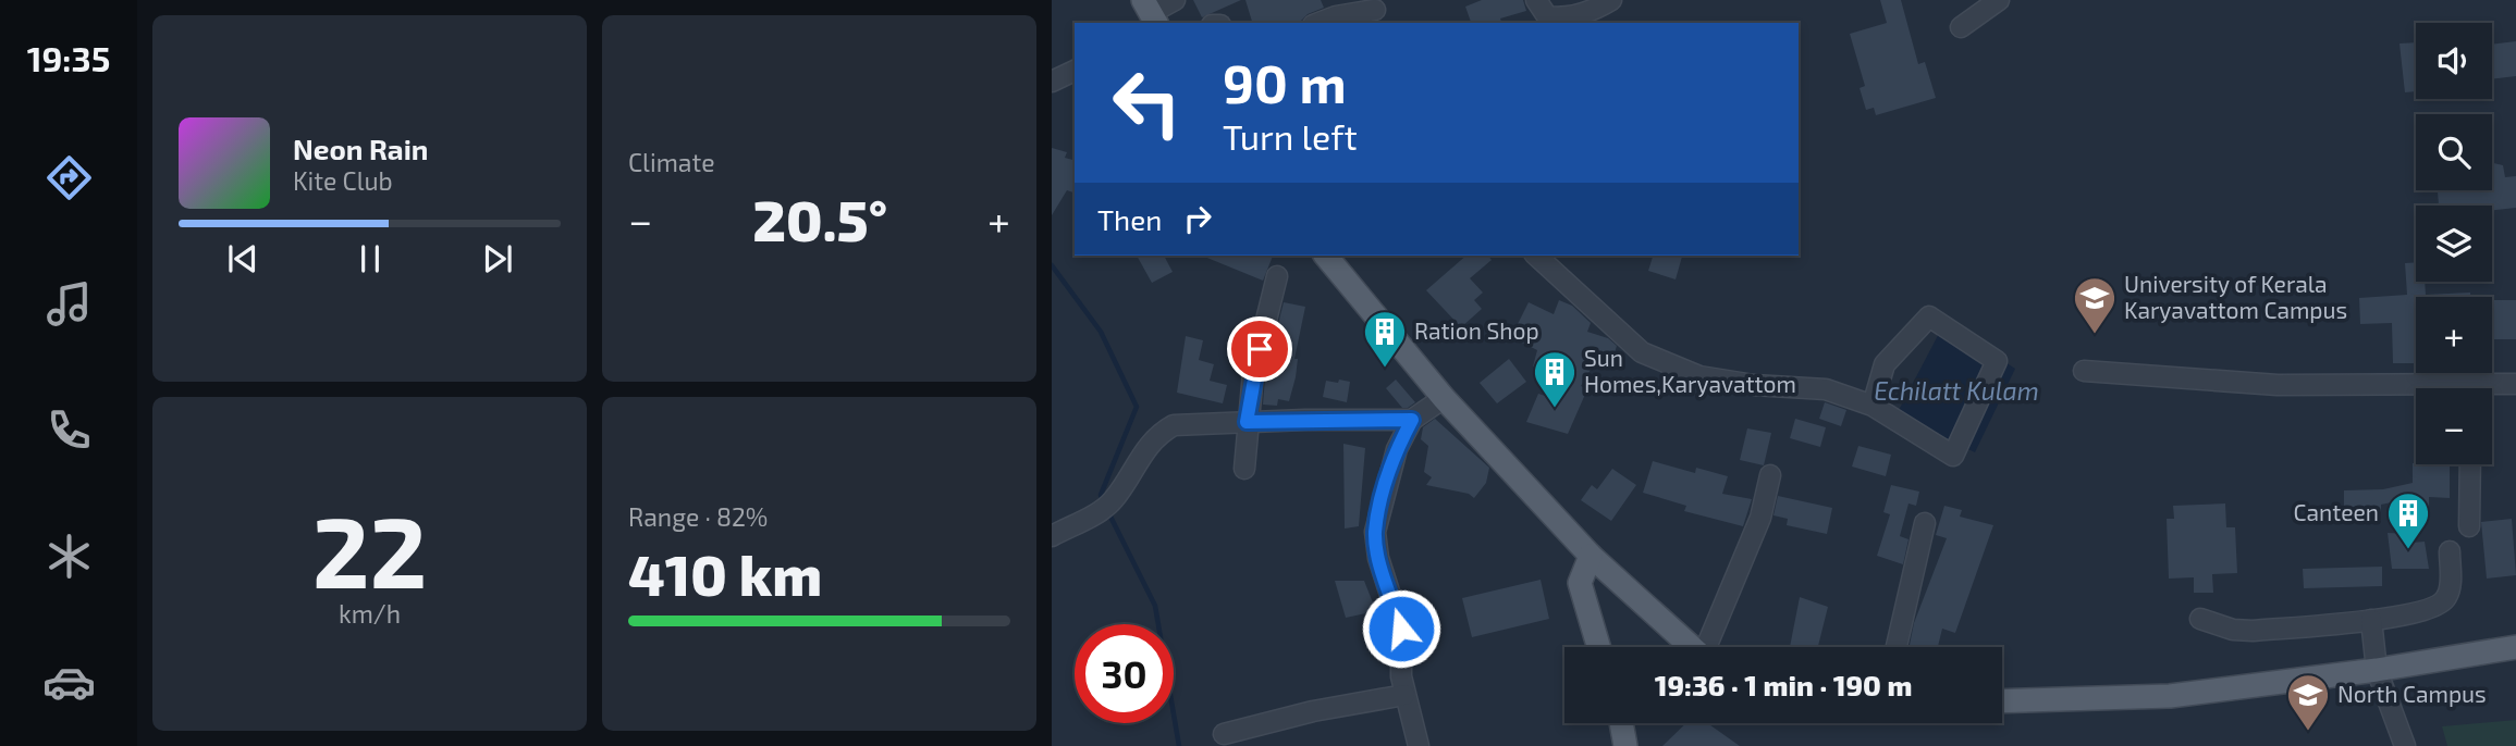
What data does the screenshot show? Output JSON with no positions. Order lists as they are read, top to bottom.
{
  "water": ["Echilatt Kulam"],
  "places": {
    "school or university": ["University of Kerala Karyavattom Campus", "North Campus"],
    "building": ["Ration Shop", "Sun Homes,Karyavattom", "Canteen"]
  },
  "page": {
    "tabs": "19:35",
    "tile": [
      "Climate",
      ["22", "km/h"],
      ["Range · 82%", "410 km"]
    ],
    "map_buttons": ["+", "−"],
    "turn": ["90 m", "Turn left"],
    "song": ["Neon Rain", "Kite Club"],
    "then": "Then",
    "heat": ["−", "20.5°", "+"],
    "limit": "30",
    "trip": "19:36 · 1 min · 190 m"
  }
}
